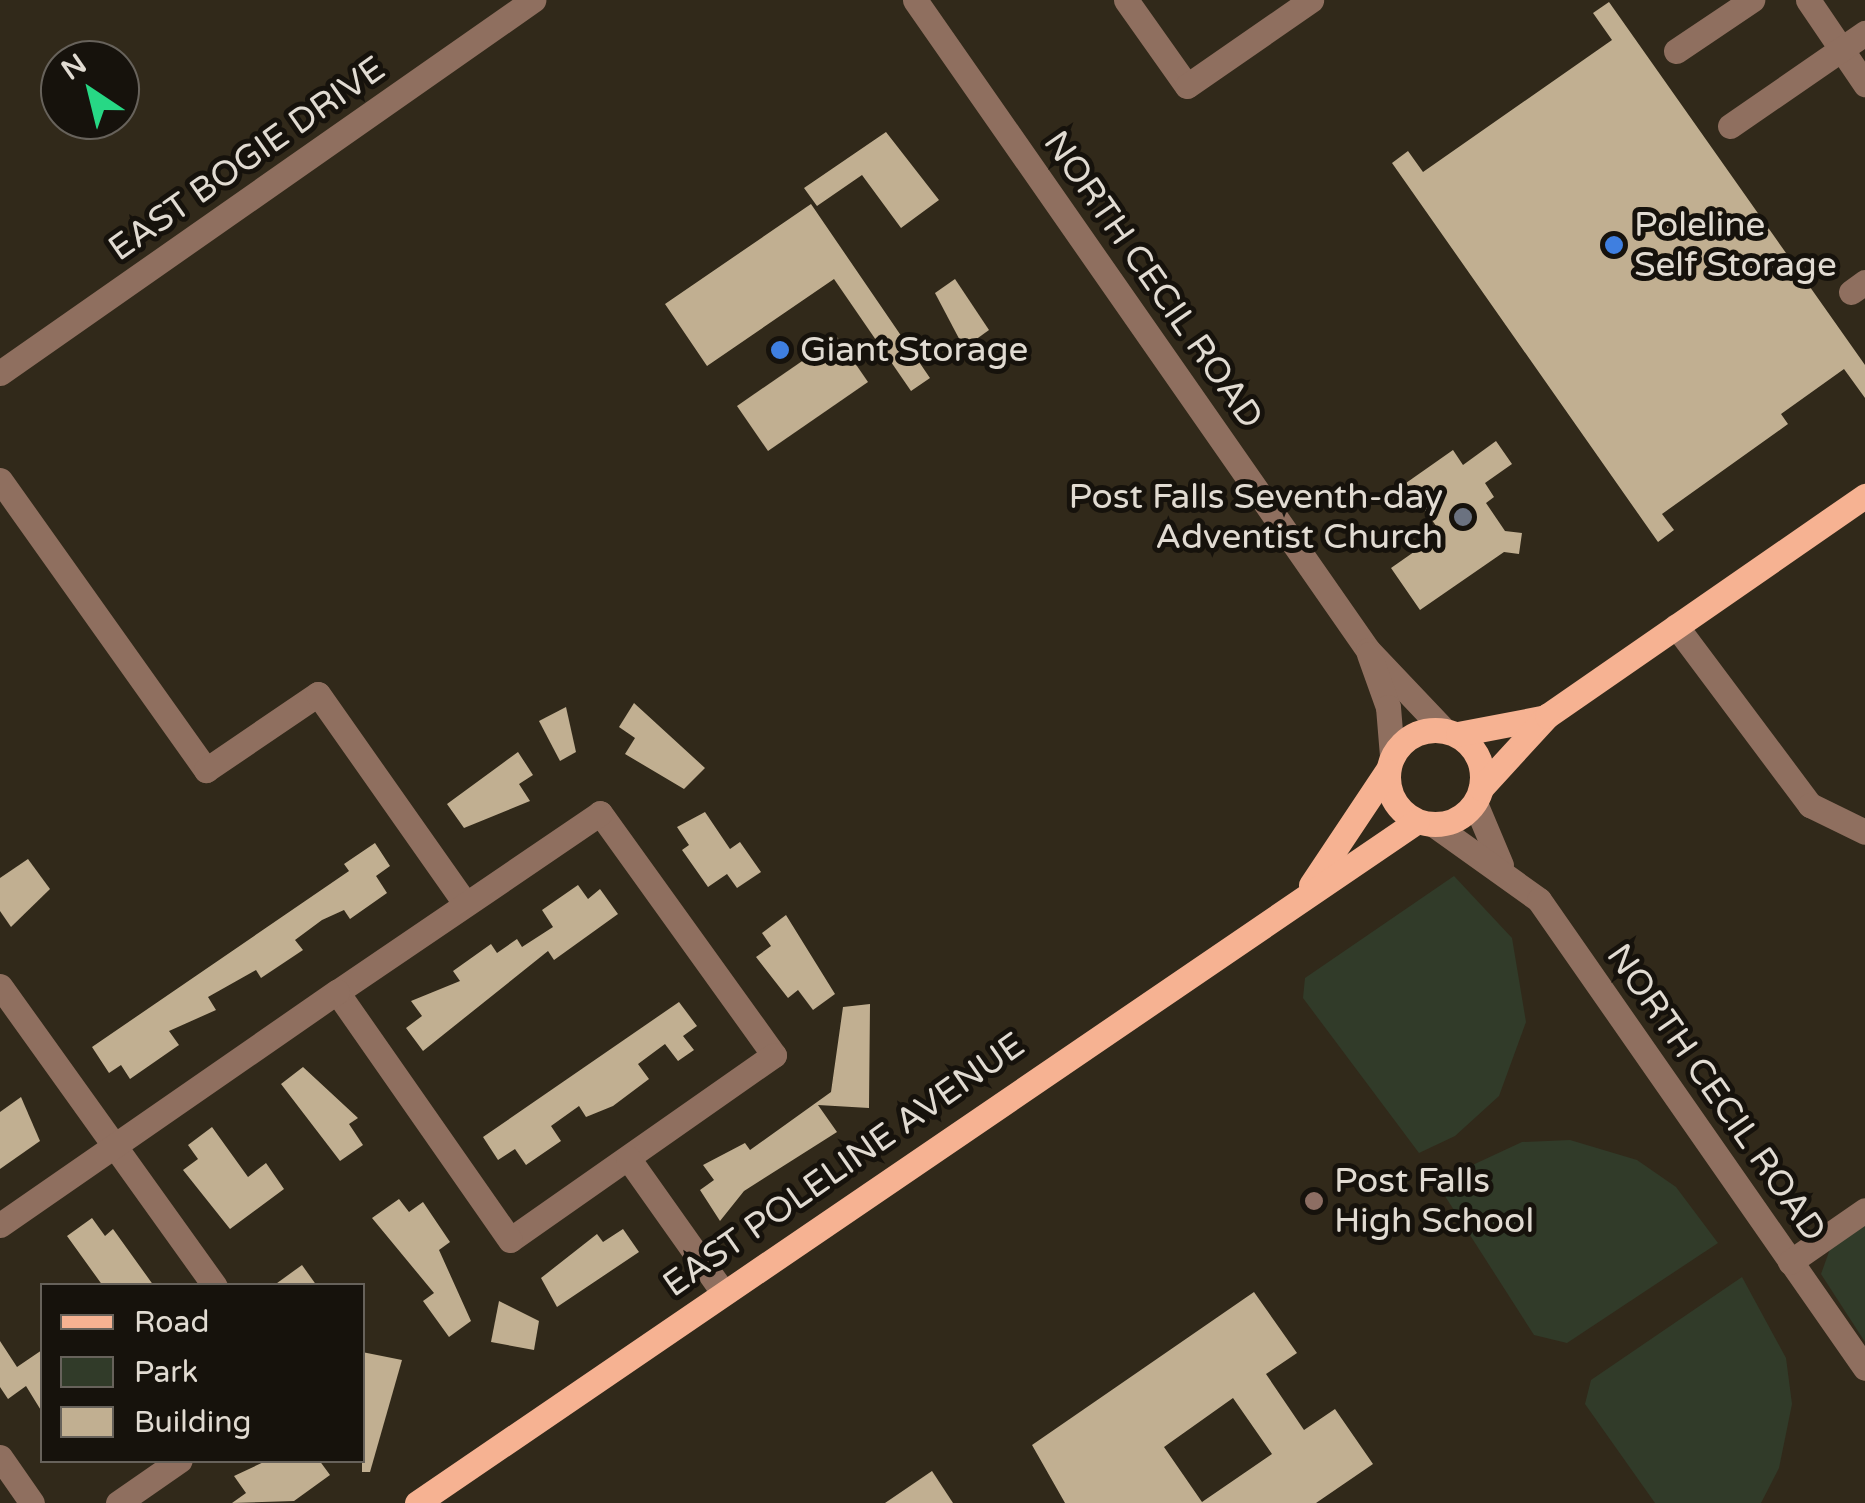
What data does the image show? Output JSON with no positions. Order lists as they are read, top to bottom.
{
  "streets": {
    "main road": ["EAST POLELINE AVENUE"],
    "street": ["EAST BOGIE DRIVE", "NORTH CECIL ROAD"]
  },
  "crossings": [
    ["NORTH CECIL ROAD", "EAST POLELINE AVENUE"]
  ],
  "places": [
    "Poleline Self Storage",
    "Giant Storage",
    "Post Falls Seventh-day Adventist Church",
    "Post Falls High School"
  ],
  "legend": ["Road", "Park", "Building"],
  "north": "top left"
}
